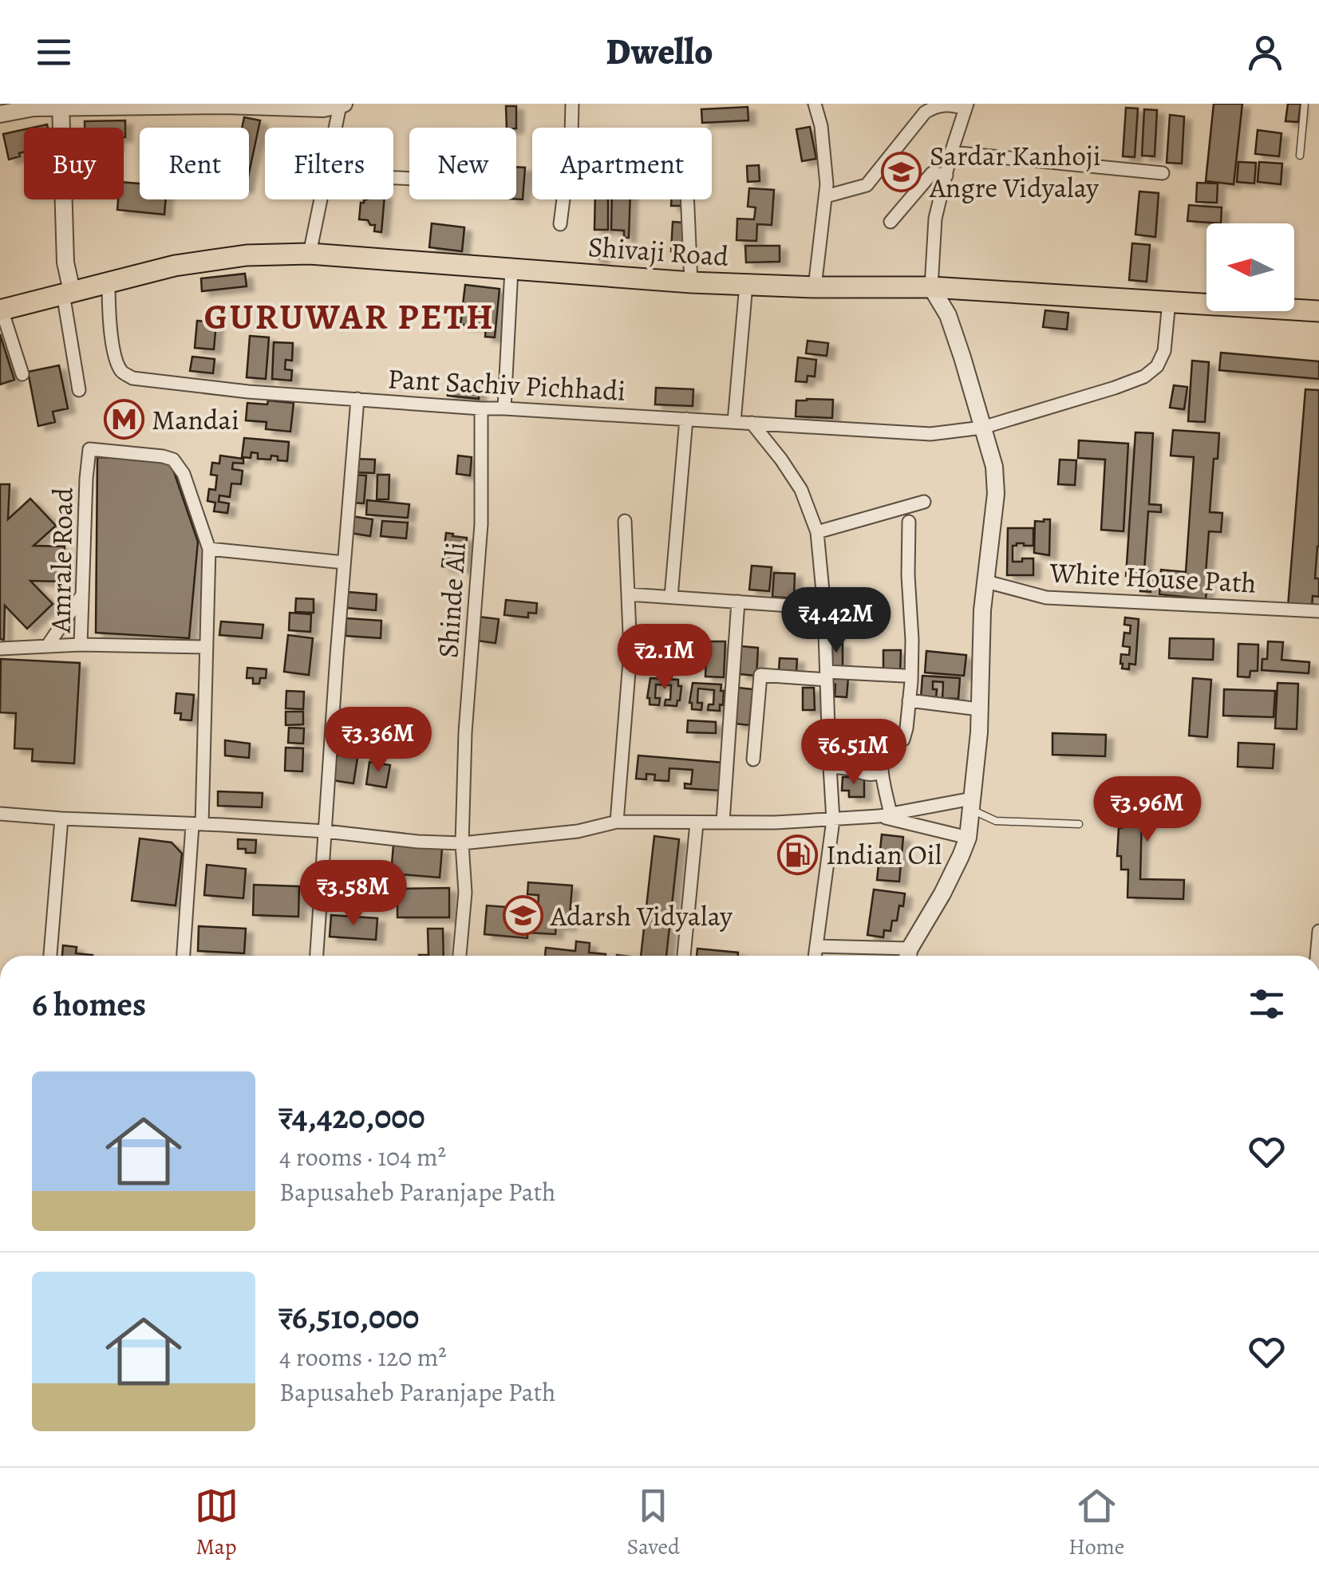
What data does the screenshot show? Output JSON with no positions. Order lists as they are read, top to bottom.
{
  "streets": {
    "highway": ["Shivaji Road"],
    "street": [
      "Pant Sachiv Pichhadi",
      "Amrale Road",
      "White House Path",
      "Shinde Ali"
    ]
  },
  "crossings": [
    ["Shivaji Road", "Pant Sachiv Pichhadi"],
    ["Pant Sachiv Pichhadi", "Shinde Ali"]
  ],
  "districts": ["GURUWAR PETH"],
  "places": {
    "school or university": ["Sardar Kanhoji Angre Vidyalay", "Adarsh Vidyalay"],
    "metro station": ["Mandai"],
    "fuel station": ["Indian Oil"]
  },
  "north": "left",
  "page": {
    "header": "Dwello",
    "chip": [
      "Buy",
      "Rent",
      "Filters",
      "New",
      "Apartment"
    ],
    "price": [
      "₹4.42M",
      "₹2.1M",
      "₹3.36M",
      "₹6.51M",
      "₹3.96M",
      "₹3.58M"
    ],
    "heading": "6 homes",
    "list": [
      {
        "name": "₹4,420,000",
        "note": "4 rooms · 104 m² · Bapusaheb Paranjape Path"
      },
      {
        "name": "₹6,510,000",
        "note": "4 rooms · 120 m² · Bapusaheb Paranjape Path"
      }
    ],
    "tabs": ["Map", "Saved", "Home"]
  }
}
